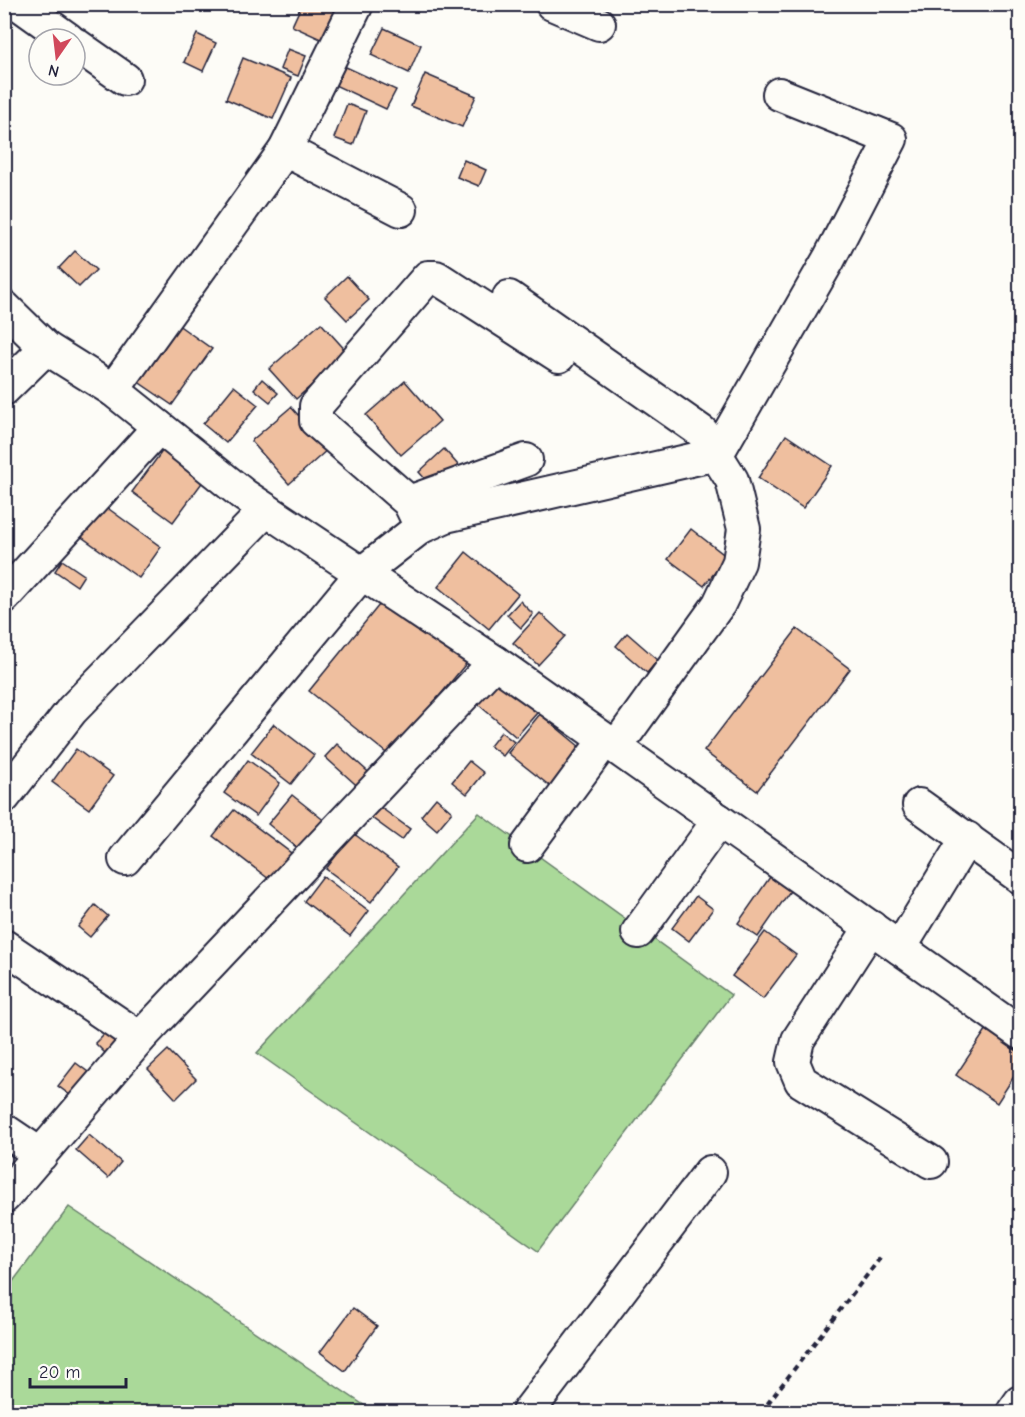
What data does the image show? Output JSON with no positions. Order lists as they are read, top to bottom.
{
  "scale_bar": "20 m",
  "north": "bottom"
}
